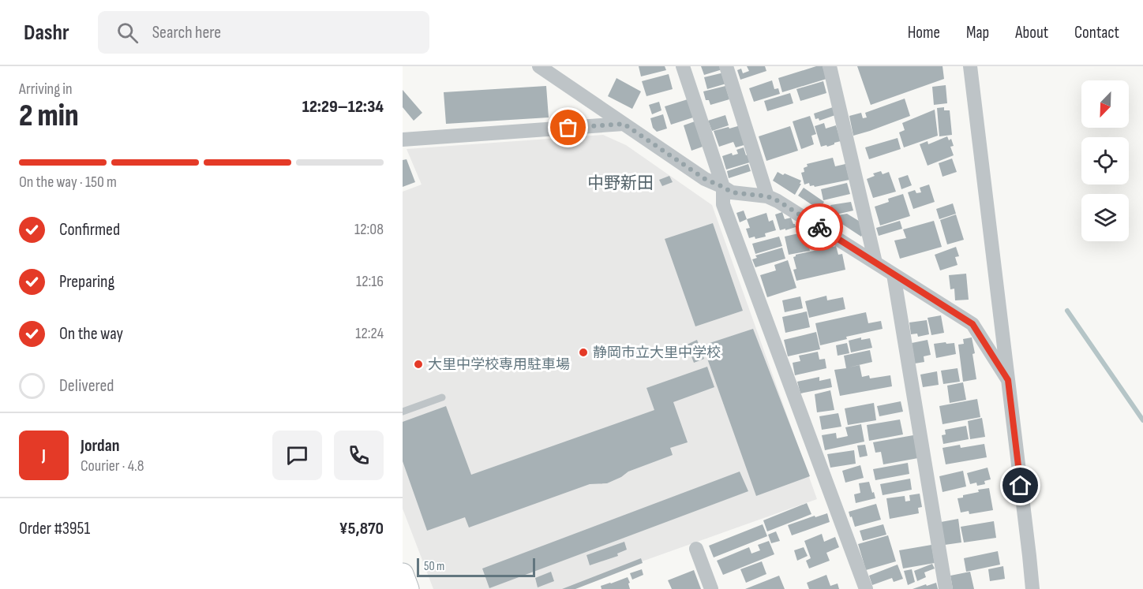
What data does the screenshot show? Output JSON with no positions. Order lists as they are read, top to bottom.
{
  "districts": ["中野新田"],
  "places": ["静岡市立大里中学校", "大里中学校専用駐車場"],
  "scale_bar": "50 m",
  "north": "bottom left",
  "page": {
    "header": "Dashr",
    "search": "Search here",
    "nav": [
      "Home",
      "Map",
      "About",
      "Contact"
    ],
    "heading": ["2 min", "Arriving in", "12:29–12:34"],
    "panel": [
      "Jordan",
      "Courier · 4.8",
      "Order #3951",
      "¥5,870"
    ],
    "bar": "On the way · 150 m",
    "list": [
      ["Confirmed", "12:08"],
      ["Preparing", "12:16"],
      ["On the way", "12:24"],
      "Delivered"
    ],
    "round": "J",
    "scale": "50 m"
  }
}
